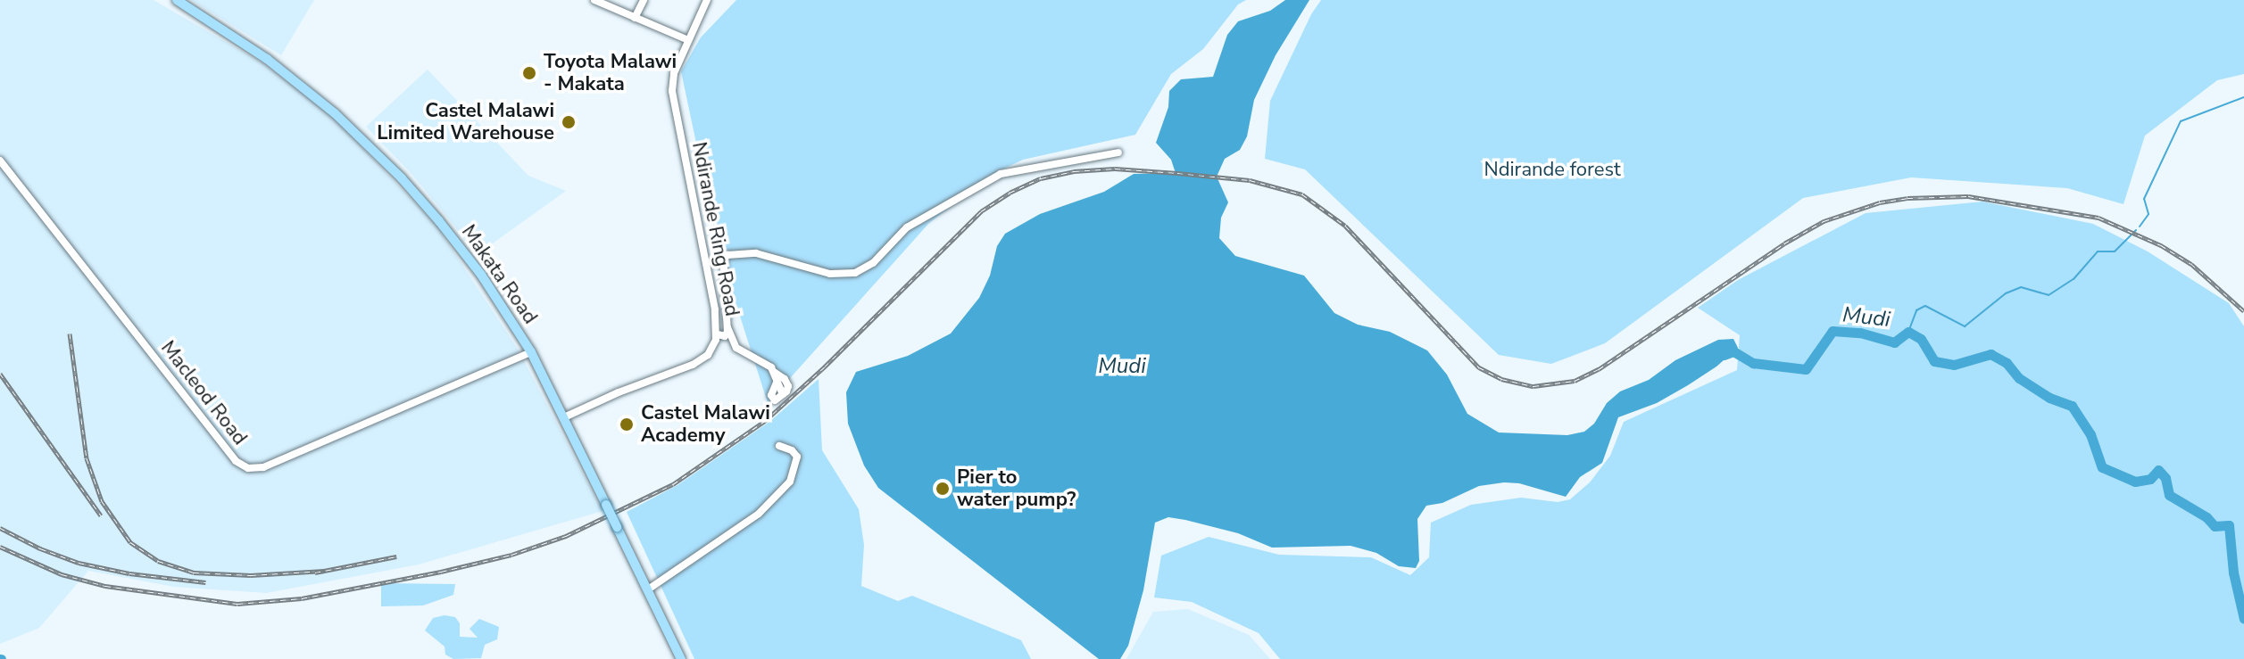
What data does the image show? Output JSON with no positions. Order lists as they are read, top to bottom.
{
  "streets": {
    "main road": ["Makata Road"],
    "street": ["Ndirande Ring Road", "Macleod Road"]
  },
  "crossings": [
    ["Ndirande Ring Road", "Makata Road"],
    ["Makata Road", "Macleod Road"]
  ],
  "water": ["Mudi"],
  "parks": ["Ndirande forest"],
  "places": [
    "Toyota Malawi - Makata",
    "Castel Malawi Limited Warehouse",
    "Castel Malawi Academy",
    "Pier to water pump?"
  ]
}
